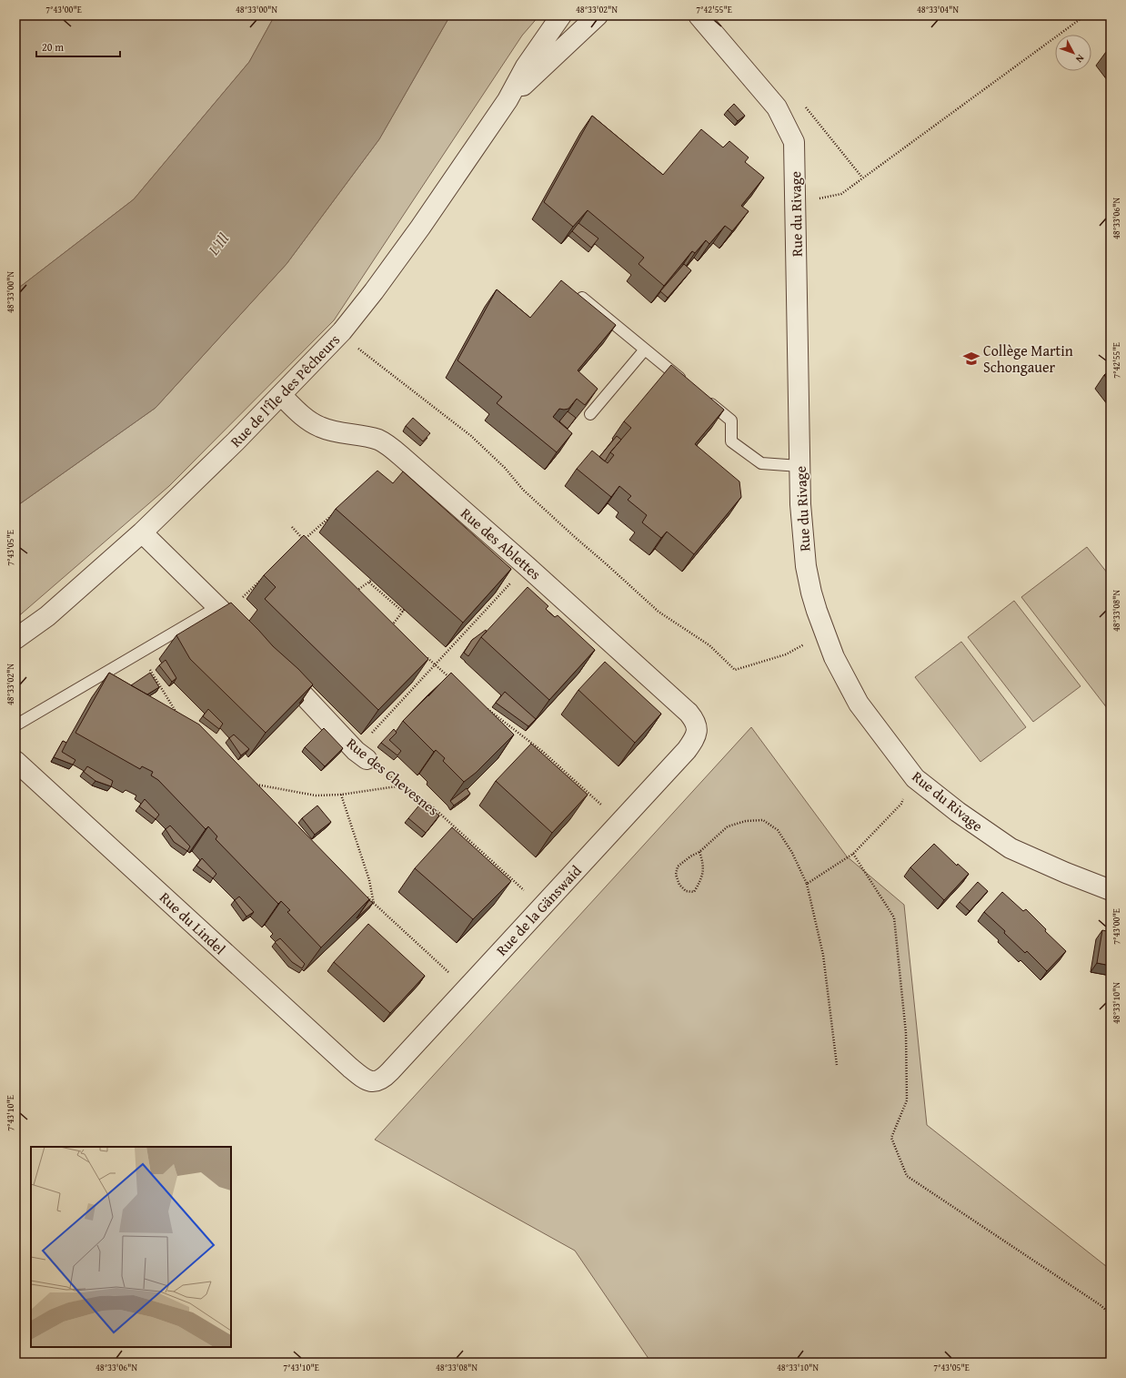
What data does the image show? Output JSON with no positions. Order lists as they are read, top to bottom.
{
  "streets": {
    "street": [
      "Rue du Rivage",
      "Rue de l'Île des Pêcheurs",
      "Rue des Ablettes",
      "Rue des Chevesnes",
      "Rue de la Gänswaid",
      "Rue du Lindel"
    ]
  },
  "crossings": [
    ["Rue de l'Île des Pêcheurs", "Rue des Ablettes"],
    ["Rue des Ablettes", "Rue de la Gänswaid"],
    ["Rue des Chevesnes", "Rue de la Gänswaid"],
    ["Rue de la Gänswaid", "Rue du Lindel"]
  ],
  "water": ["L'Ill"],
  "places": {
    "school or university": ["Collège Martin Schongauer"]
  },
  "scale_bar": "20 m",
  "north": "bottom right",
  "coordinates": [
    "7°43'00\"E",
    "48°33'00\"N",
    "48°33'02\"N",
    "7°42'55\"E",
    "48°33'04\"N",
    "48°33'06\"N",
    "7°43'05\"E",
    "48°33'08\"N",
    "48°33'10\"N",
    "7°43'10\"E"
  ]
}
